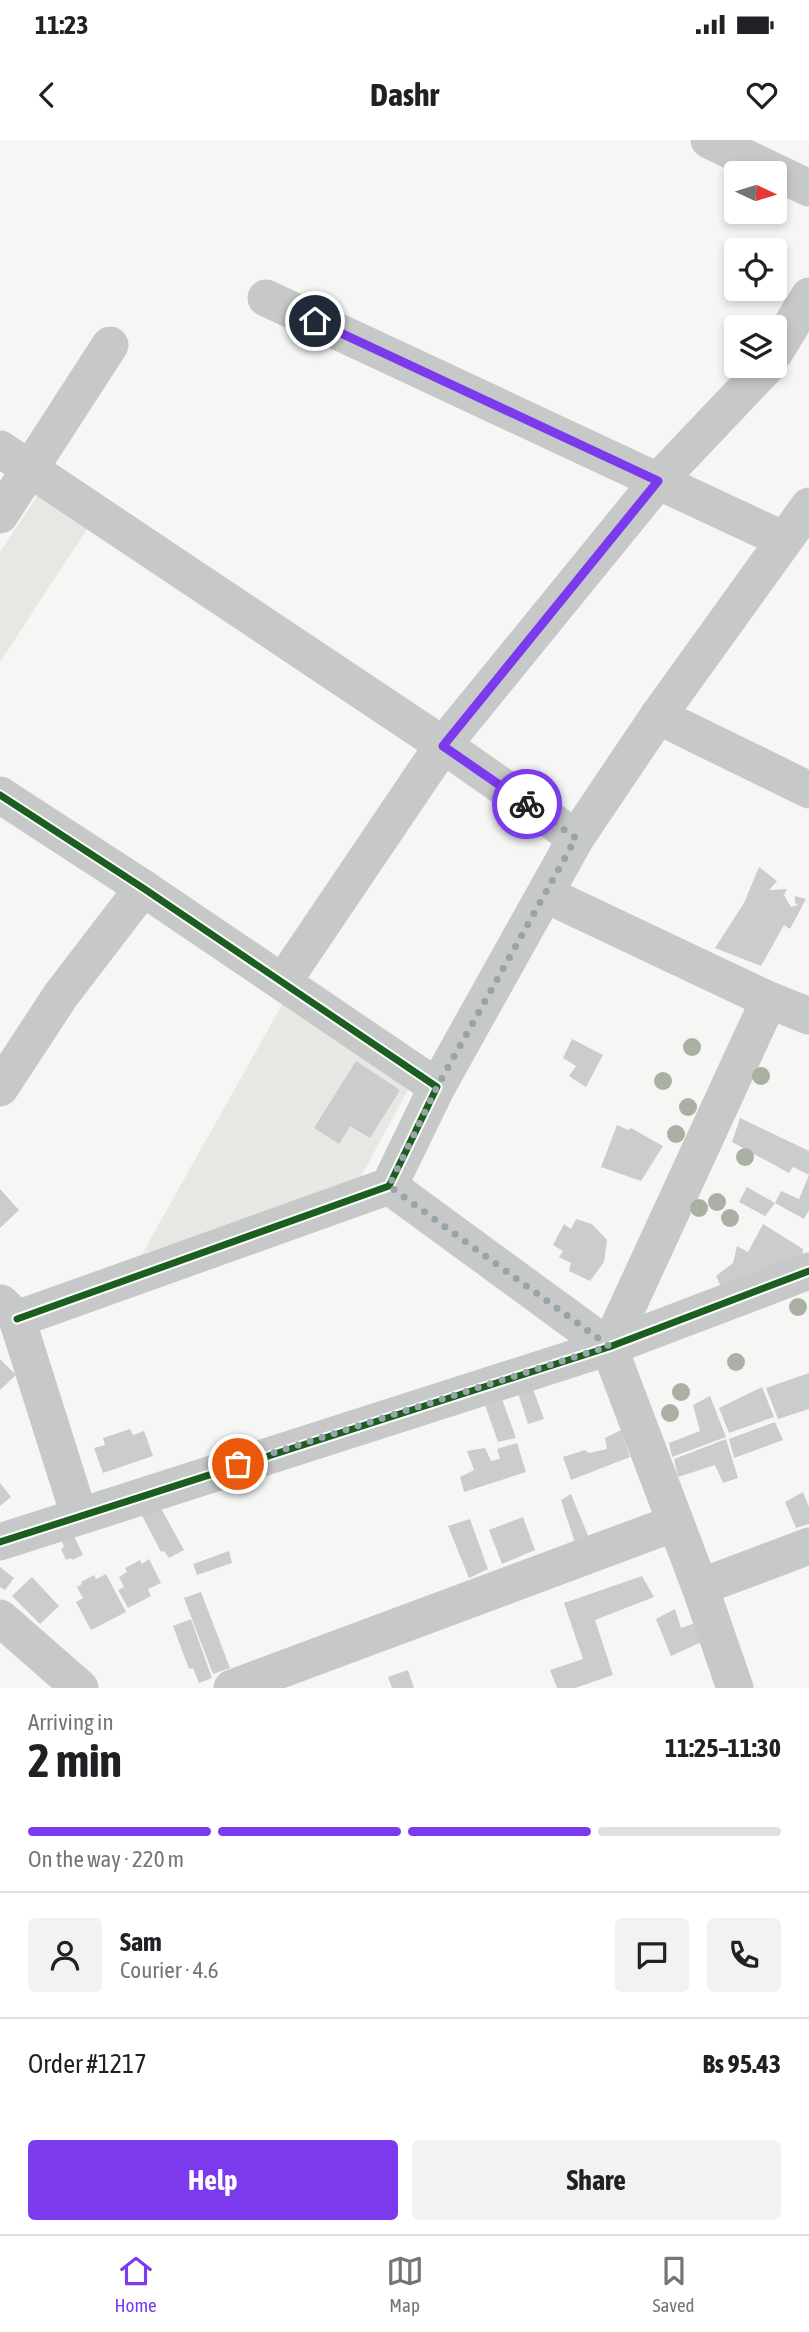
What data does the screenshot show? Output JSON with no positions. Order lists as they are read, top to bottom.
{
  "north": "right",
  "page": {
    "status": "11:23",
    "header": "Dashr",
    "heading": ["2 min", "Arriving in", "11:25–11:30"],
    "panel": [
      "Sam",
      "Courier · 4.6",
      "Order #1217",
      "Bs 95.43"
    ],
    "bar": "On the way · 220 m",
    "buttons": ["Help", "Share"],
    "tabs": ["Home", "Map", "Saved"]
  }
}
